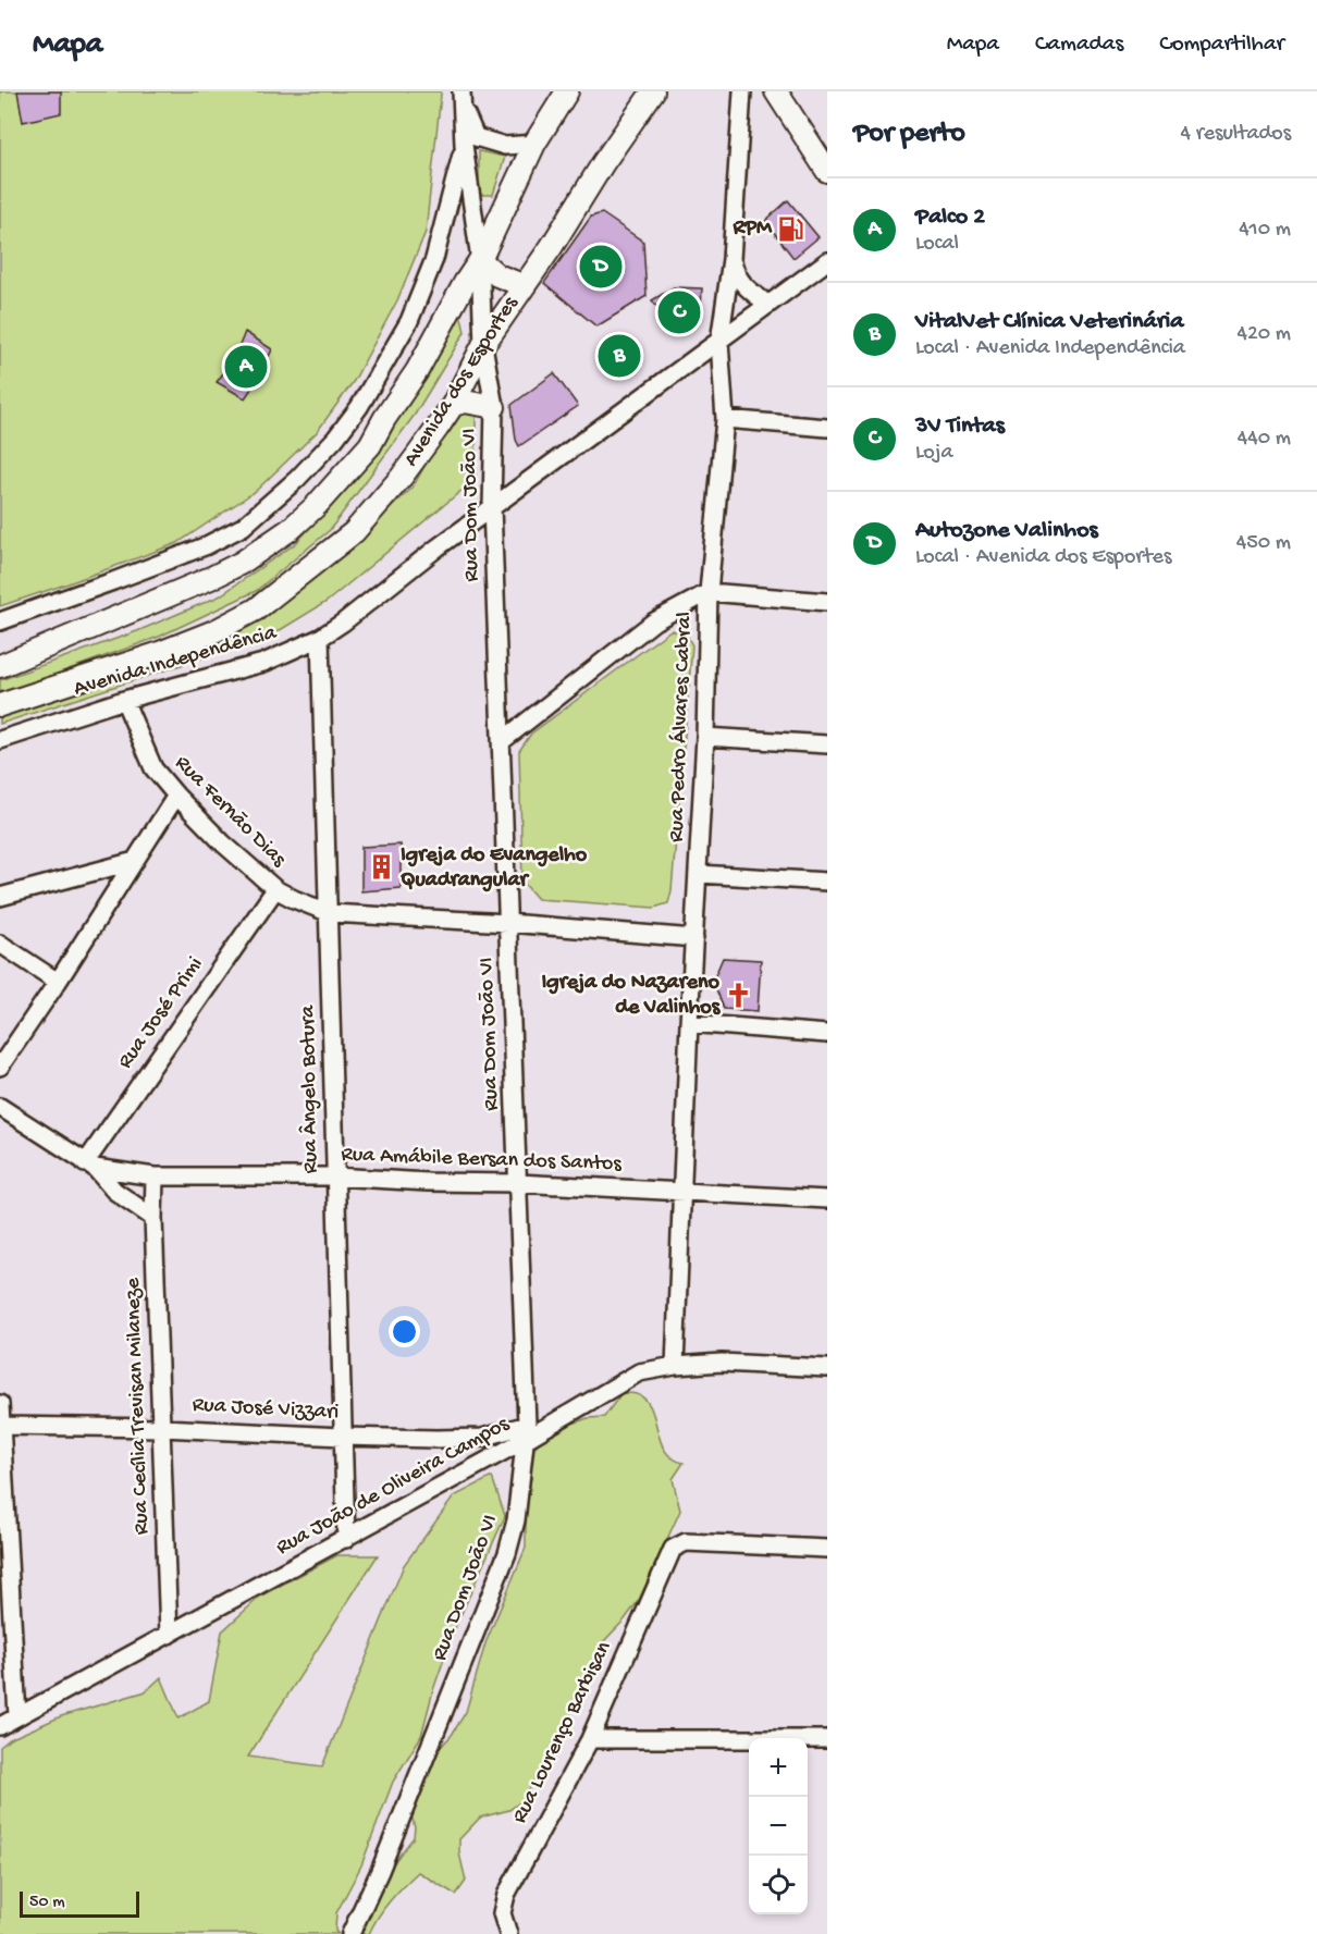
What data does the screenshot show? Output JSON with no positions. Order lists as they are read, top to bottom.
{
  "streets": {
    "main road": ["Avenida dos Esportes"],
    "street": [
      "Rua Dom João VI",
      "Avenida Independência",
      "Rua Pedro Álvares Cabral",
      "Rua Fernão Dias",
      "Rua José Primi",
      "Rua Ângelo Botura",
      "Rua Amábile Bersan dos Santos",
      "Rua Cecília Trevisan Milaneze",
      "Rua José Vizzari",
      "Rua João de Oliveira Campos",
      "Rua Lourenço Barbisan"
    ]
  },
  "crossings": [
    ["Avenida dos Esportes", "Rua Dom João VI"],
    ["Rua Dom João VI", "Avenida Independência"],
    ["Rua Dom João VI", "Rua Fernão Dias"],
    ["Rua Dom João VI", "Rua Amábile Bersan dos Santos"],
    ["Rua Dom João VI", "Rua José Vizzari"],
    ["Rua Dom João VI", "Rua João de Oliveira Campos"],
    ["Avenida Independência", "Rua Pedro Álvares Cabral"],
    ["Avenida Independência", "Rua Fernão Dias"],
    ["Avenida Independência", "Rua Ângelo Botura"],
    ["Rua Pedro Álvares Cabral", "Rua Fernão Dias"],
    ["Rua Pedro Álvares Cabral", "Rua Amábile Bersan dos Santos"],
    ["Rua Pedro Álvares Cabral", "Rua João de Oliveira Campos"],
    ["Rua Fernão Dias", "Rua José Primi"],
    ["Rua Fernão Dias", "Rua Ângelo Botura"],
    ["Rua José Primi", "Rua Amábile Bersan dos Santos"],
    ["Rua Ângelo Botura", "Rua Amábile Bersan dos Santos"],
    ["Rua Ângelo Botura", "Rua José Vizzari"],
    ["Rua Ângelo Botura", "Rua João de Oliveira Campos"],
    ["Rua Amábile Bersan dos Santos", "Rua Cecília Trevisan Milaneze"],
    ["Rua Cecília Trevisan Milaneze", "Rua José Vizzari"],
    ["Rua Cecília Trevisan Milaneze", "Rua João de Oliveira Campos"],
    ["Rua José Vizzari", "Rua João de Oliveira Campos"]
  ],
  "places": {
    "fuel station": ["RPM"],
    "building": ["Igreja do Evangelho Quadrangular"],
    "church": ["Igreja do Nazareno de Valinhos"]
  },
  "scale_bar": "50 m",
  "page": {
    "header": "Mapa",
    "nav": ["Mapa", "Camadas", "Compartilhar"],
    "heading": ["Por perto", "4 resultados"],
    "list": [
      {
        "mark": "A",
        "name": "Palco 2",
        "note": "Local",
        "value": "410 m"
      },
      {
        "mark": "B",
        "name": "VitalVet Clínica Veterinária",
        "note": "Local · Avenida Independência",
        "value": "420 m"
      },
      {
        "mark": "C",
        "name": "3V Tintas",
        "note": "Loja",
        "value": "440 m"
      },
      {
        "mark": "D",
        "name": "Autozone Valinhos",
        "note": "Local · Avenida dos Esportes",
        "value": "450 m"
      }
    ],
    "pins": [
      "D",
      "C",
      "B",
      "A"
    ],
    "map_buttons": ["+", "−"],
    "scale": "50 m"
  }
}
